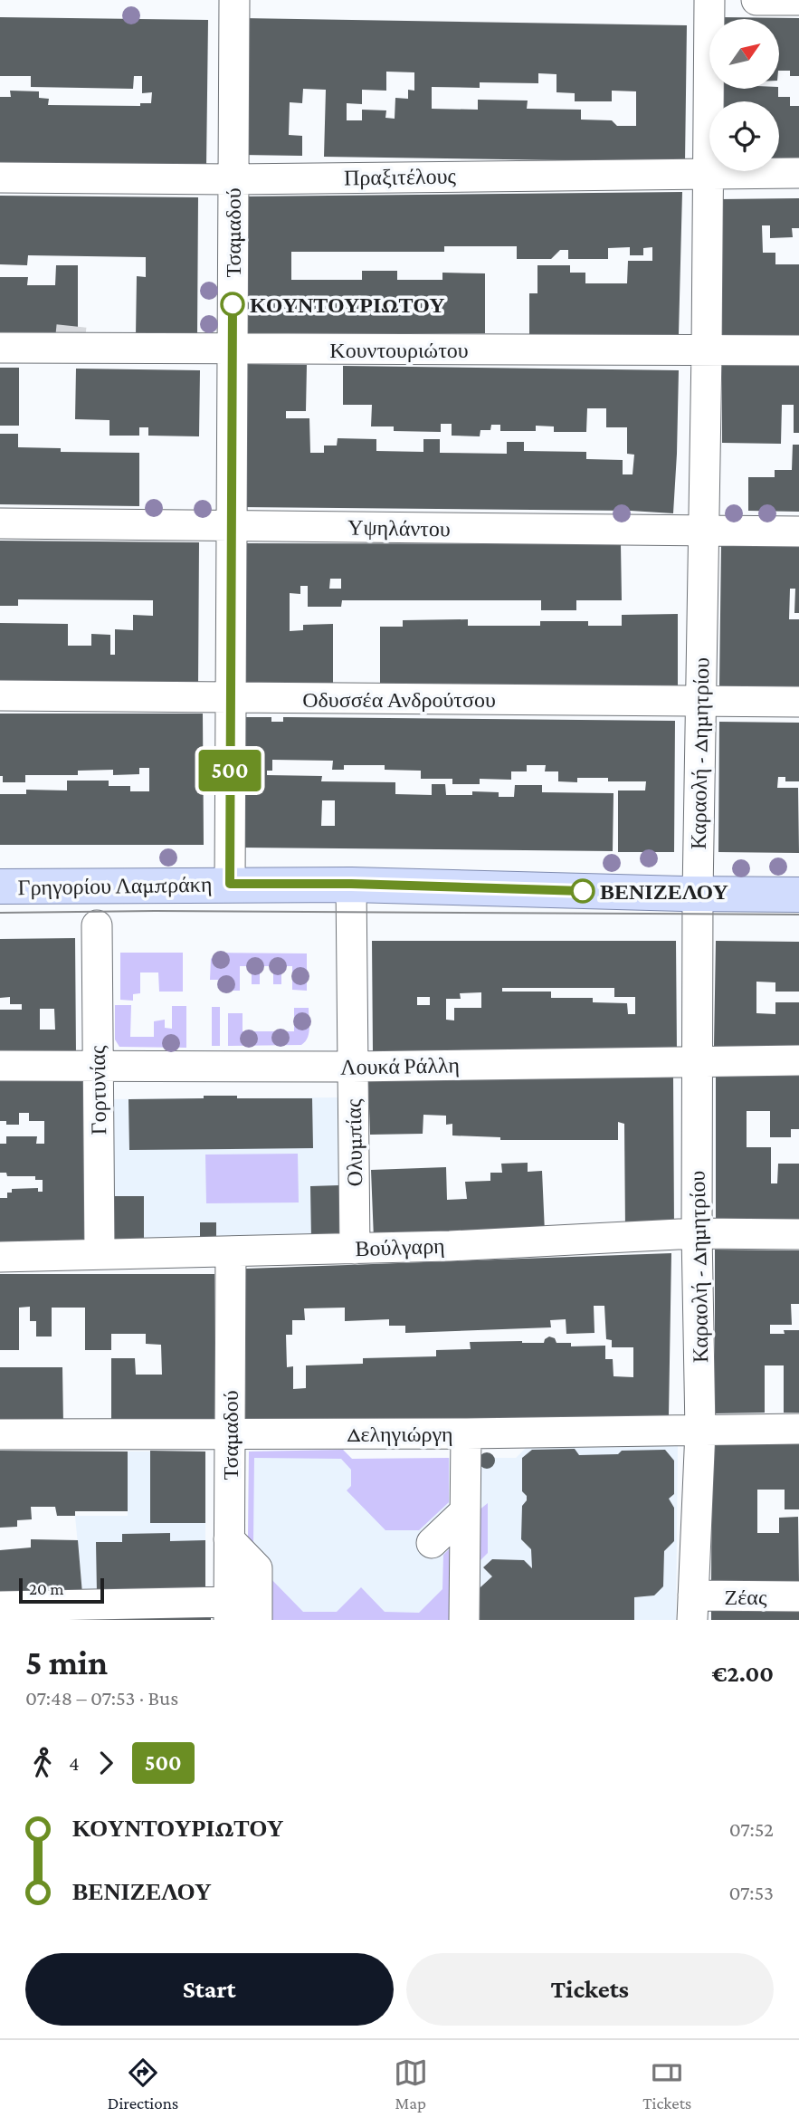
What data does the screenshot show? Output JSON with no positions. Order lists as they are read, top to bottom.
{
  "streets": {
    "main road": ["Γρηγορίου Λαμπράκη"],
    "street": [
      "Πραξιτέλους",
      "Τσαμαδού",
      "Κουντουριώτου",
      "Υψηλάντου",
      "Οδυσσέα Ανδρούτσου",
      "Καραολή - Δημητρίου",
      "Λουκά Ράλλη",
      "Γορτυνίας",
      "Ολυμπίας",
      "Βούλγαρη",
      "Δεληγιώργη",
      "Ζέας"
    ]
  },
  "crossings": [
    ["Πραξιτέλους", "Τσαμαδού"],
    ["Πραξιτέλους", "Καραολή - Δημητρίου"],
    ["Τσαμαδού", "Κουντουριώτου"],
    ["Τσαμαδού", "Υψηλάντου"],
    ["Τσαμαδού", "Οδυσσέα Ανδρούτσου"],
    ["Τσαμαδού", "Γρηγορίου Λαμπράκη"],
    ["Τσαμαδού", "Βούλγαρη"],
    ["Τσαμαδού", "Δεληγιώργη"],
    ["Κουντουριώτου", "Καραολή - Δημητρίου"],
    ["Υψηλάντου", "Καραολή - Δημητρίου"],
    ["Οδυσσέα Ανδρούτσου", "Καραολή - Δημητρίου"],
    ["Καραολή - Δημητρίου", "Γρηγορίου Λαμπράκη"],
    ["Καραολή - Δημητρίου", "Λουκά Ράλλη"],
    ["Καραολή - Δημητρίου", "Βούλγαρη"],
    ["Καραολή - Δημητρίου", "Δεληγιώργη"],
    ["Καραολή - Δημητρίου", "Ζέας"],
    ["Γρηγορίου Λαμπράκη", "Ολυμπίας"],
    ["Λουκά Ράλλη", "Γορτυνίας"],
    ["Λουκά Ράλλη", "Ολυμπίας"],
    ["Γορτυνίας", "Βούλγαρη"],
    ["Ολυμπίας", "Βούλγαρη"]
  ],
  "places": ["ΚΟΥΝΤΟΥΡΙΩΤΟΥ", "ΒΕΝΙΖΕΛΟΥ"],
  "lines": ["bus line 500"],
  "scale_bar": "20 m",
  "north": "top right",
  "page": {
    "on_map": "500",
    "scale": "20 m",
    "heading": ["5 min", "07:48 – 07:53 · Bus", "€2.00"],
    "legs": ["4", "500"],
    "list": [
      {
        "name": "ΚΟΥΝΤΟΥΡΙΩΤΟΥ",
        "value": "07:52"
      },
      {
        "name": "ΒΕΝΙΖΕΛΟΥ",
        "value": "07:53"
      }
    ],
    "buttons": ["Start", "Tickets"],
    "tabs": ["Directions", "Map", "Tickets"]
  }
}
